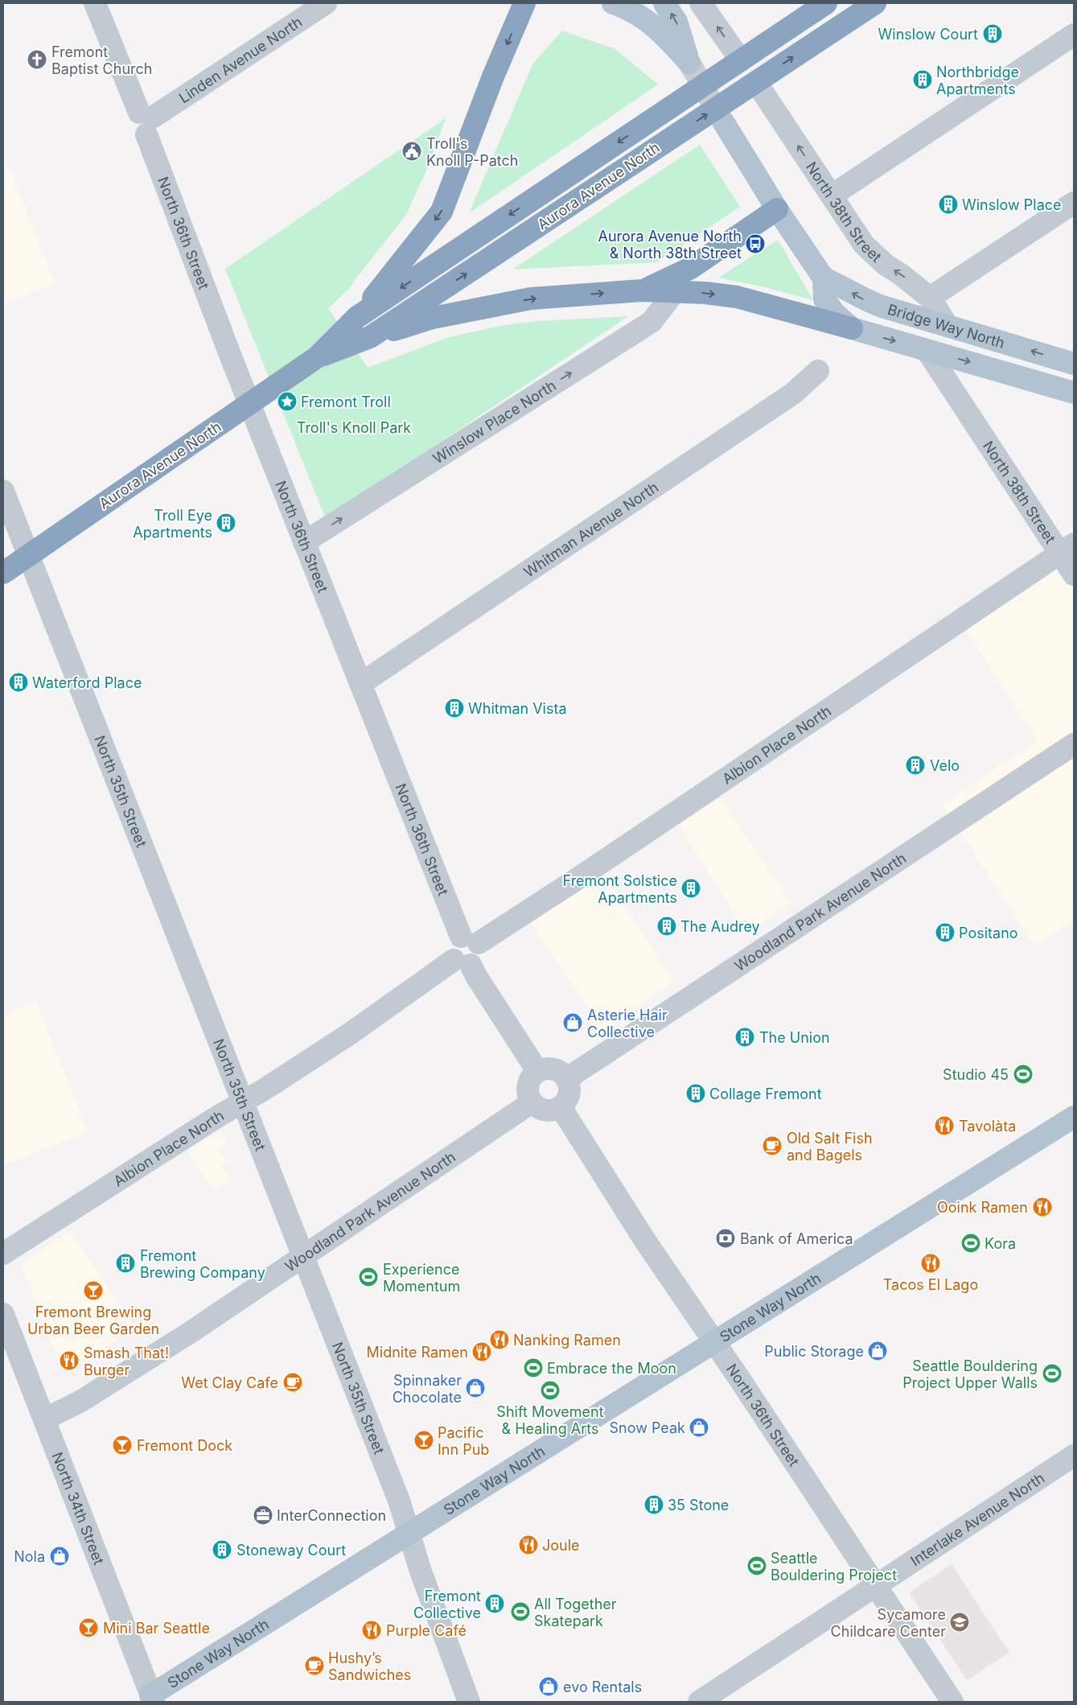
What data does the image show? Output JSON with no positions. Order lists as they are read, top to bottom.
{
  "streets": {
    "highway": ["Aurora Avenue North"],
    "main road": ["Bridge Way North", "Stone Way North"],
    "street": [
      "Linden Avenue North",
      "North 38th Street",
      "North 36th Street",
      "Winslow Place North",
      "Whitman Avenue North",
      "Albion Place North",
      "North 35th Street",
      "Woodland Park Avenue North",
      "North 34th Street",
      "Interlake Avenue North"
    ]
  },
  "crossings": [
    ["Linden Avenue North", "North 36th Street"],
    ["Aurora Avenue North", "North 38th Street"],
    ["North 38th Street", "Bridge Way North"],
    ["North 38th Street", "Albion Place North"],
    ["North 36th Street", "Winslow Place North"],
    ["North 36th Street", "Whitman Avenue North"],
    ["North 36th Street", "Albion Place North"],
    ["North 36th Street", "Woodland Park Avenue North"],
    ["North 36th Street", "Stone Way North"],
    ["North 36th Street", "Interlake Avenue North"],
    ["Albion Place North", "North 35th Street"],
    ["North 35th Street", "Woodland Park Avenue North"],
    ["North 35th Street", "Stone Way North"],
    ["Woodland Park Avenue North", "North 34th Street"],
    ["Stone Way North", "North 34th Street"]
  ],
  "one_way": ["North 38th Street", "Winslow Place North"],
  "parks": ["Troll's Knoll Park"],
  "places": {
    "building": [
      "Winslow Court",
      "Northbridge Apartments",
      "Winslow Place",
      "Troll Eye Apartments",
      "Waterford Place",
      "Whitman Vista",
      "Velo",
      "Fremont Solstice Apartments",
      "The Audrey",
      "Positano",
      "The Union",
      "Collage Fremont",
      "Fremont Brewing Company",
      "35 Stone",
      "Stoneway Court",
      "Fremont Collective"
    ],
    "church": ["Fremont Baptist Church"],
    "public building": ["Troll's Knoll P-Patch"],
    "bus stop": ["Aurora Avenue North & North 38th Street"],
    "place": ["Fremont Troll"],
    "shop": [
      "Asterie Hair Collective",
      "Public Storage",
      "Spinnaker Chocolate",
      "Snow Peak",
      "Nola",
      "evo Rentals"
    ],
    "sports": [
      "Studio 45",
      "Kora",
      "Experience Momentum",
      "Embrace the Moon",
      "Seattle Bouldering Project Upper Walls",
      "Shift Movement & Healing Arts",
      "Seattle Bouldering Project",
      "All Together Skatepark"
    ],
    "restaurant": [
      "Tavolàta",
      "Ooink Ramen",
      "Tacos El Lago",
      "Nanking Ramen",
      "Midnite Ramen",
      "Smash That! Burger",
      "Joule",
      "Purple Café"
    ],
    "cafe": ["Old Salt Fish and Bagels", "Wet Clay Cafe", "Hushy’s Sandwiches"],
    "bank": ["Bank of America"],
    "bar": [
      "Fremont Brewing Urban Beer Garden",
      "Pacific Inn Pub",
      "Fremont Dock",
      "Mini Bar Seattle"
    ],
    "office": ["InterConnection"],
    "school or university": ["Sycamore Childcare Center"]
  }
}
